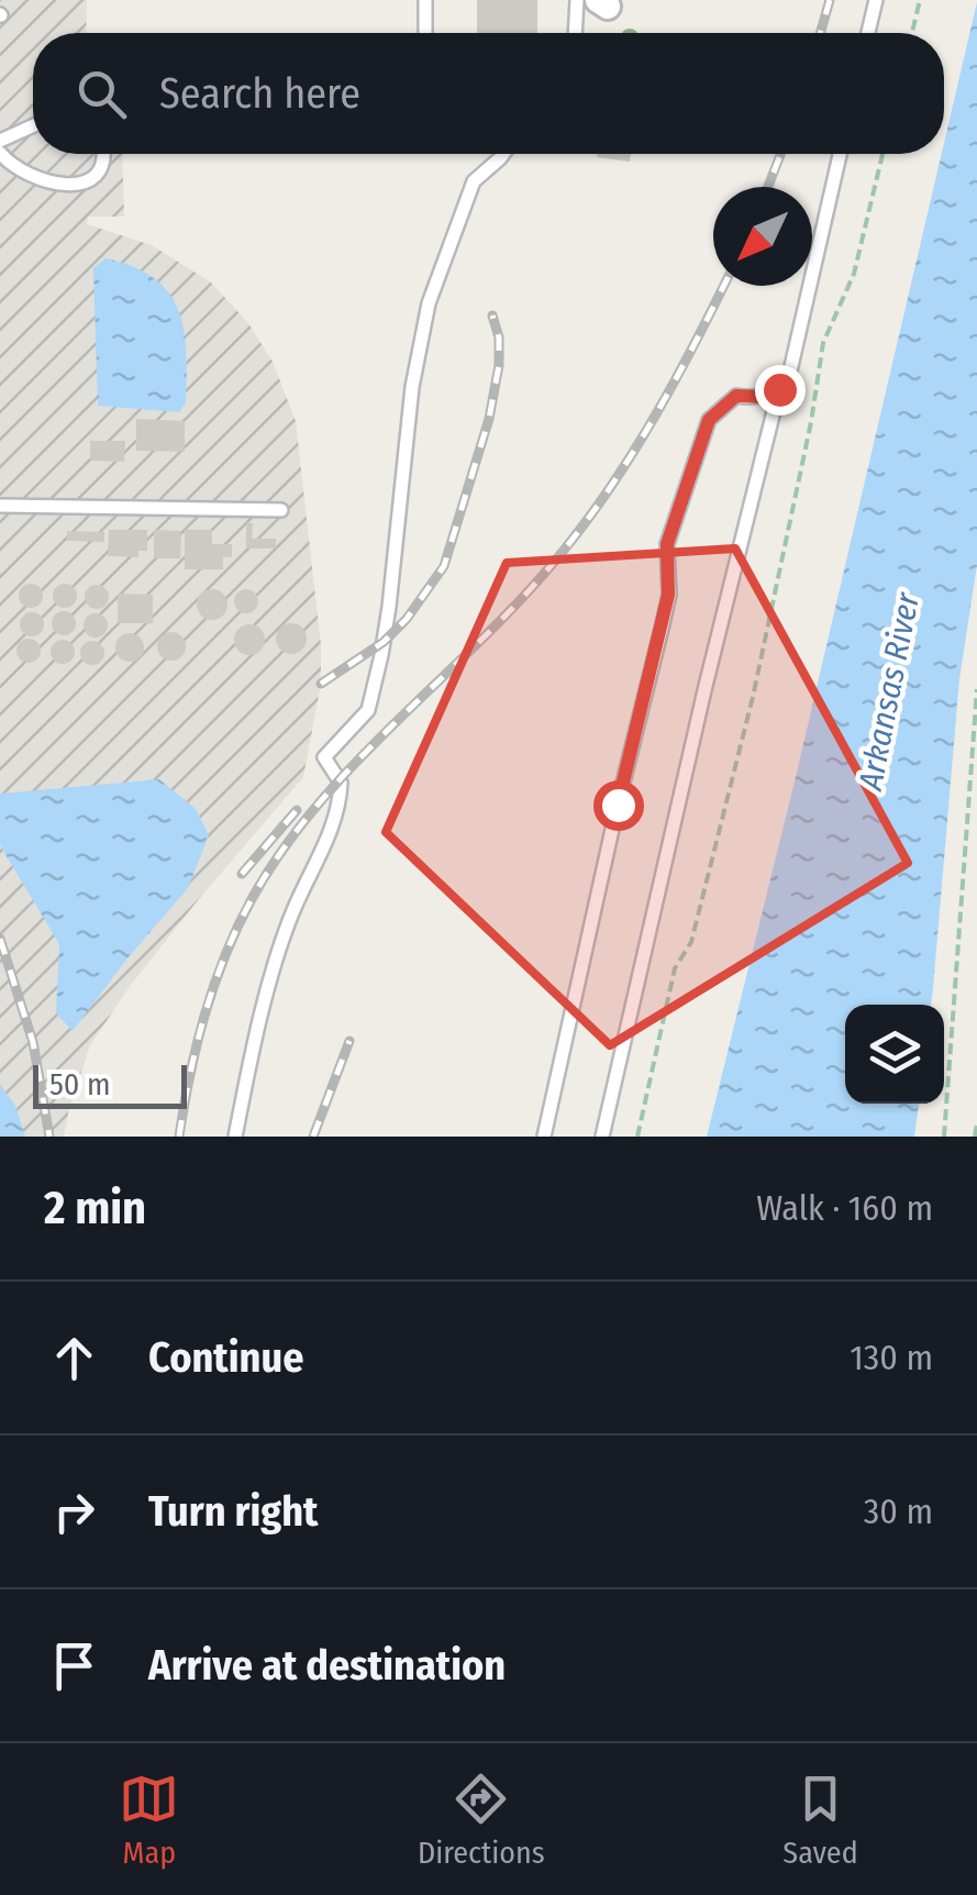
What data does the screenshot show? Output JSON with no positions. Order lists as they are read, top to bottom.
{
  "water": ["Arkansas River"],
  "scale_bar": "50 m",
  "north": "bottom left",
  "page": {
    "search": "Search here",
    "scale": "50 m",
    "heading": ["2 min", "Walk · 160 m"],
    "list": [
      ["Continue", "130 m"],
      ["Turn right", "30 m"],
      "Arrive at destination"
    ],
    "nav": ["Map", "Directions", "Saved"]
  }
}
